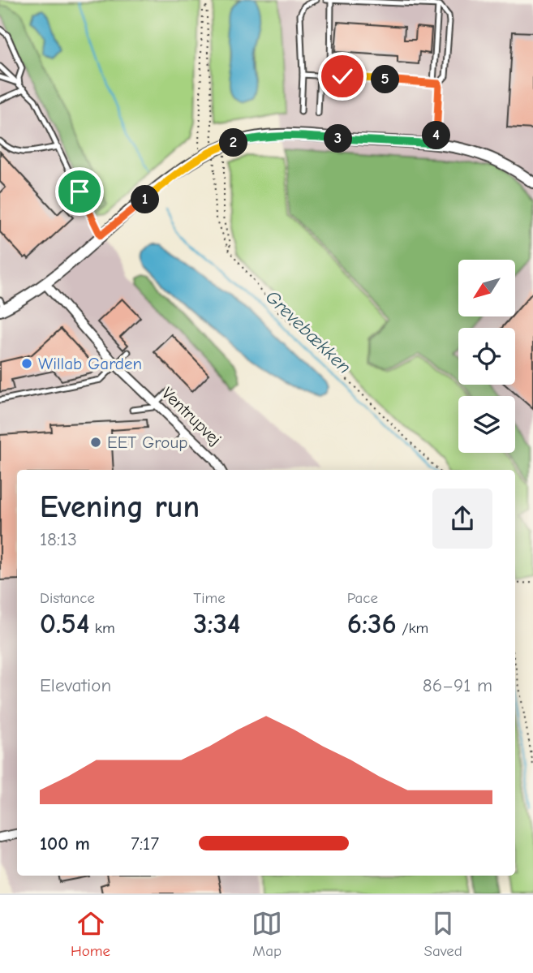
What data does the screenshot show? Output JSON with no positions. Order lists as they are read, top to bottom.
{
  "streets": {
    "street": ["Ventrupvej"]
  },
  "water": ["Grevebækken"],
  "places": ["Willab Garden", "EET Group"],
  "north": "bottom left",
  "page": {
    "pins": [
      "5",
      "4",
      "3",
      "2",
      "1"
    ],
    "heading": ["Evening run", "18:13"],
    "stats": [
      ["Distance", "0.54 km"],
      ["Time", "3:34"],
      ["Pace", "6:36 /km"]
    ],
    "chart": ["Elevation", "86–91 m"],
    "list": [
      {
        "name": "100 m",
        "note": "7:17"
      }
    ],
    "tabs": ["Home", "Map", "Saved"]
  }
}
